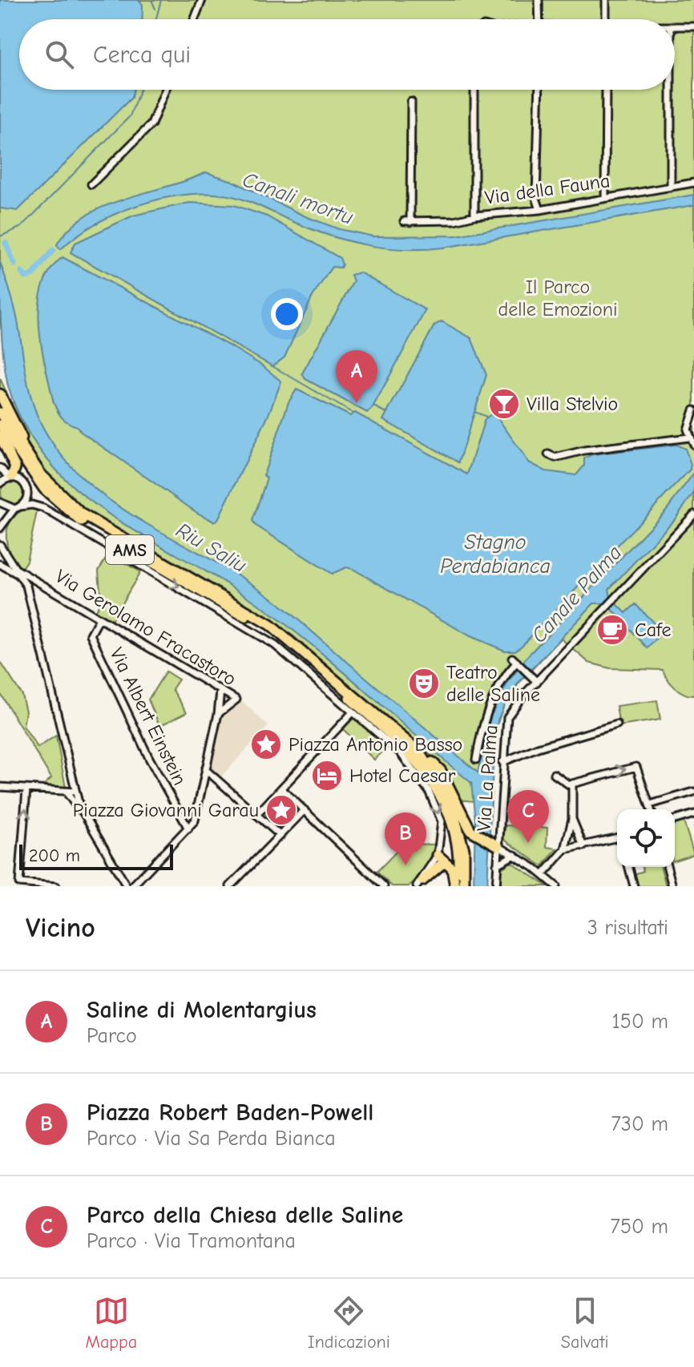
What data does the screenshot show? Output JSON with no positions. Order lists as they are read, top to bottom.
{
  "streets": {
    "highway": ["AMS"],
    "street": [
      "Via della Fauna",
      "Via Gerolamo Fracastoro",
      "Via Albert Einstein",
      "Via La Palma"
    ]
  },
  "crossings": [
    ["Via Gerolamo Fracastoro", "Via Albert Einstein"]
  ],
  "water": [
    "Canali mortu",
    "Stagno Perdabianca",
    "Riu Saliu",
    "Canale Palma"
  ],
  "parks": ["Il Parco delle Emozioni"],
  "places": {
    "bar": ["Villa Stelvio"],
    "cafe": ["Cafe"],
    "theatre": ["Teatro delle Saline"],
    "place": ["Piazza Antonio Basso", "Piazza Giovanni Garau"],
    "hotel": ["Hotel Caesar"]
  },
  "scale_bar": "200 m",
  "page": {
    "search": "Cerca qui",
    "pins": ["A", "C", "B"],
    "scale": "200 m",
    "heading": ["Vicino", "3 risultati"],
    "list": [
      {
        "mark": "A",
        "name": "Saline di Molentargius",
        "note": "Parco",
        "value": "150 m"
      },
      {
        "mark": "B",
        "name": "Piazza Robert Baden-Powell",
        "note": "Parco · Via Sa Perda Bianca",
        "value": "730 m"
      },
      {
        "mark": "C",
        "name": "Parco della Chiesa delle Saline",
        "note": "Parco · Via Tramontana",
        "value": "750 m"
      }
    ],
    "nav": ["Mappa", "Indicazioni", "Salvati"]
  }
}
